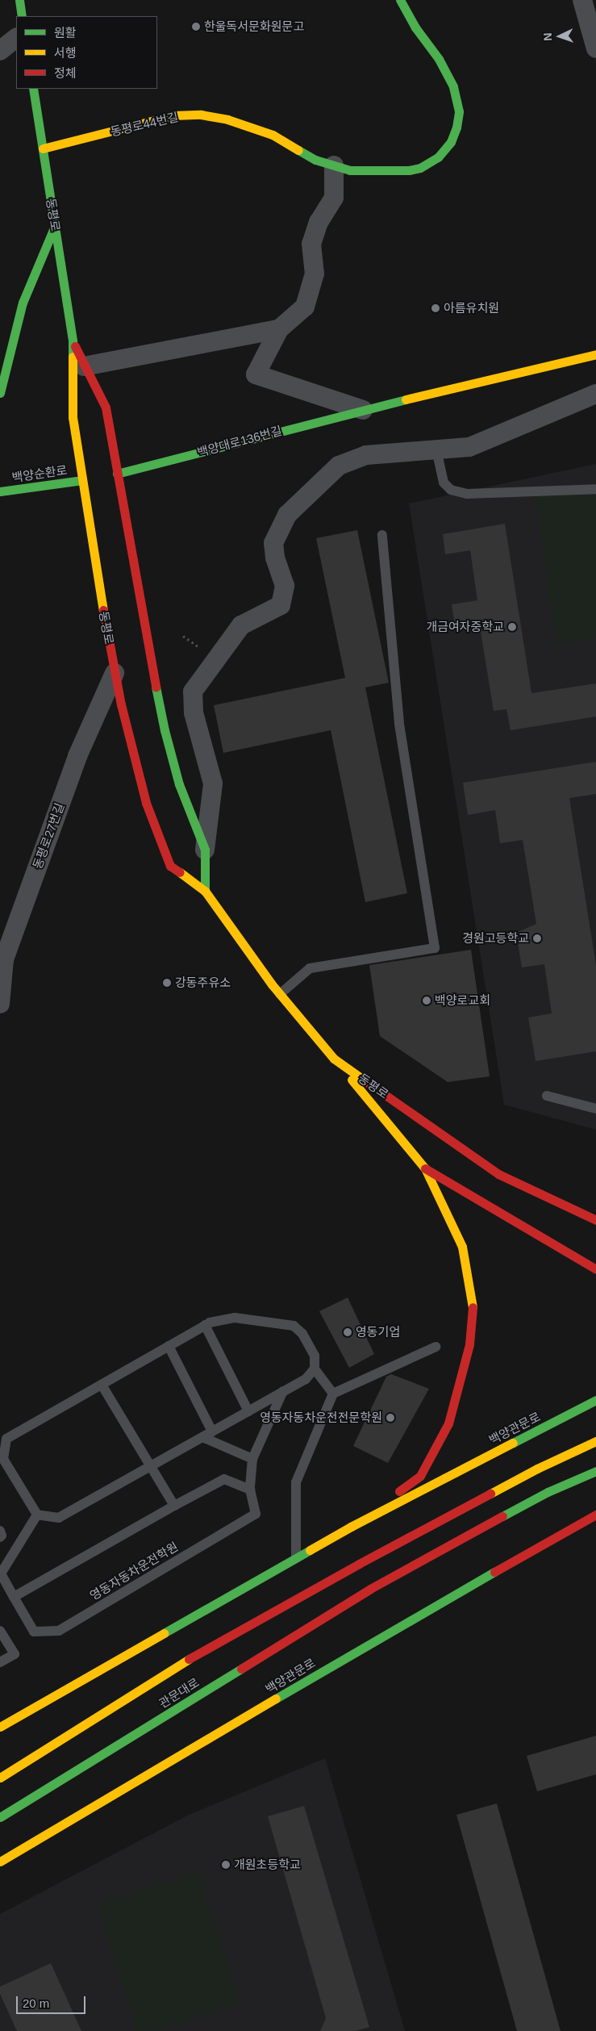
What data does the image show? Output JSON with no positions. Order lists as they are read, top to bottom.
{
  "streets": {
    "main road": [
      "동평로44번길",
      "동평로",
      "백양대로136번길",
      "백양순환로",
      "백양관문로",
      "관문대로"
    ],
    "street": ["동평로27번길"],
    "lane": ["영동자동차운전학원"]
  },
  "crossings": [
    ["동평로44번길", "동평로"],
    ["동평로", "백양대로136번길"],
    ["동평로", "백양순환로"],
    ["동평로", "동평로27번길"]
  ],
  "places": [
    "한울독서문화원문고",
    "아름유치원",
    "개금여자중학교",
    "경원고등학교",
    "강동주유소",
    "백양로교회",
    "영동기업",
    "영동자동차운전전문학원",
    "개원초등학교"
  ],
  "legend": ["원활", "서행", "정체"],
  "scale_bar": "20 m",
  "north": "left"
}
